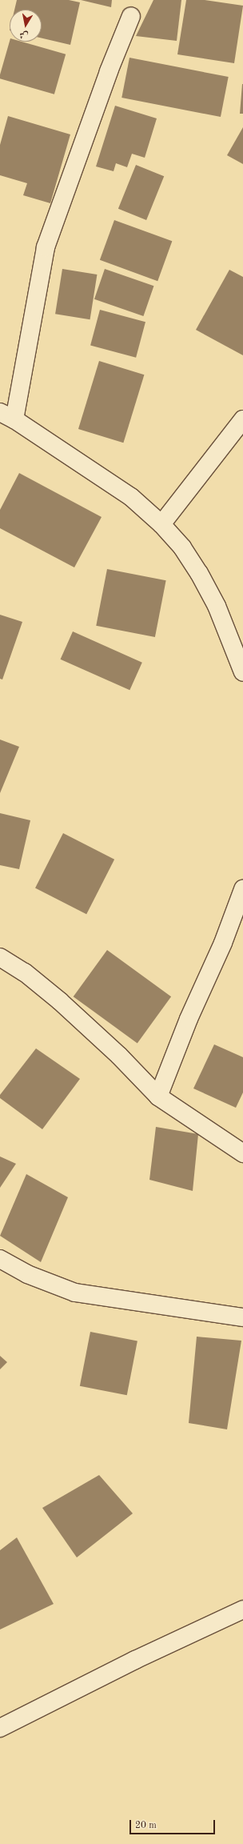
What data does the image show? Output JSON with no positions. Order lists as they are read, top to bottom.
{
  "scale_bar": "20 m",
  "north": "bottom"
}
